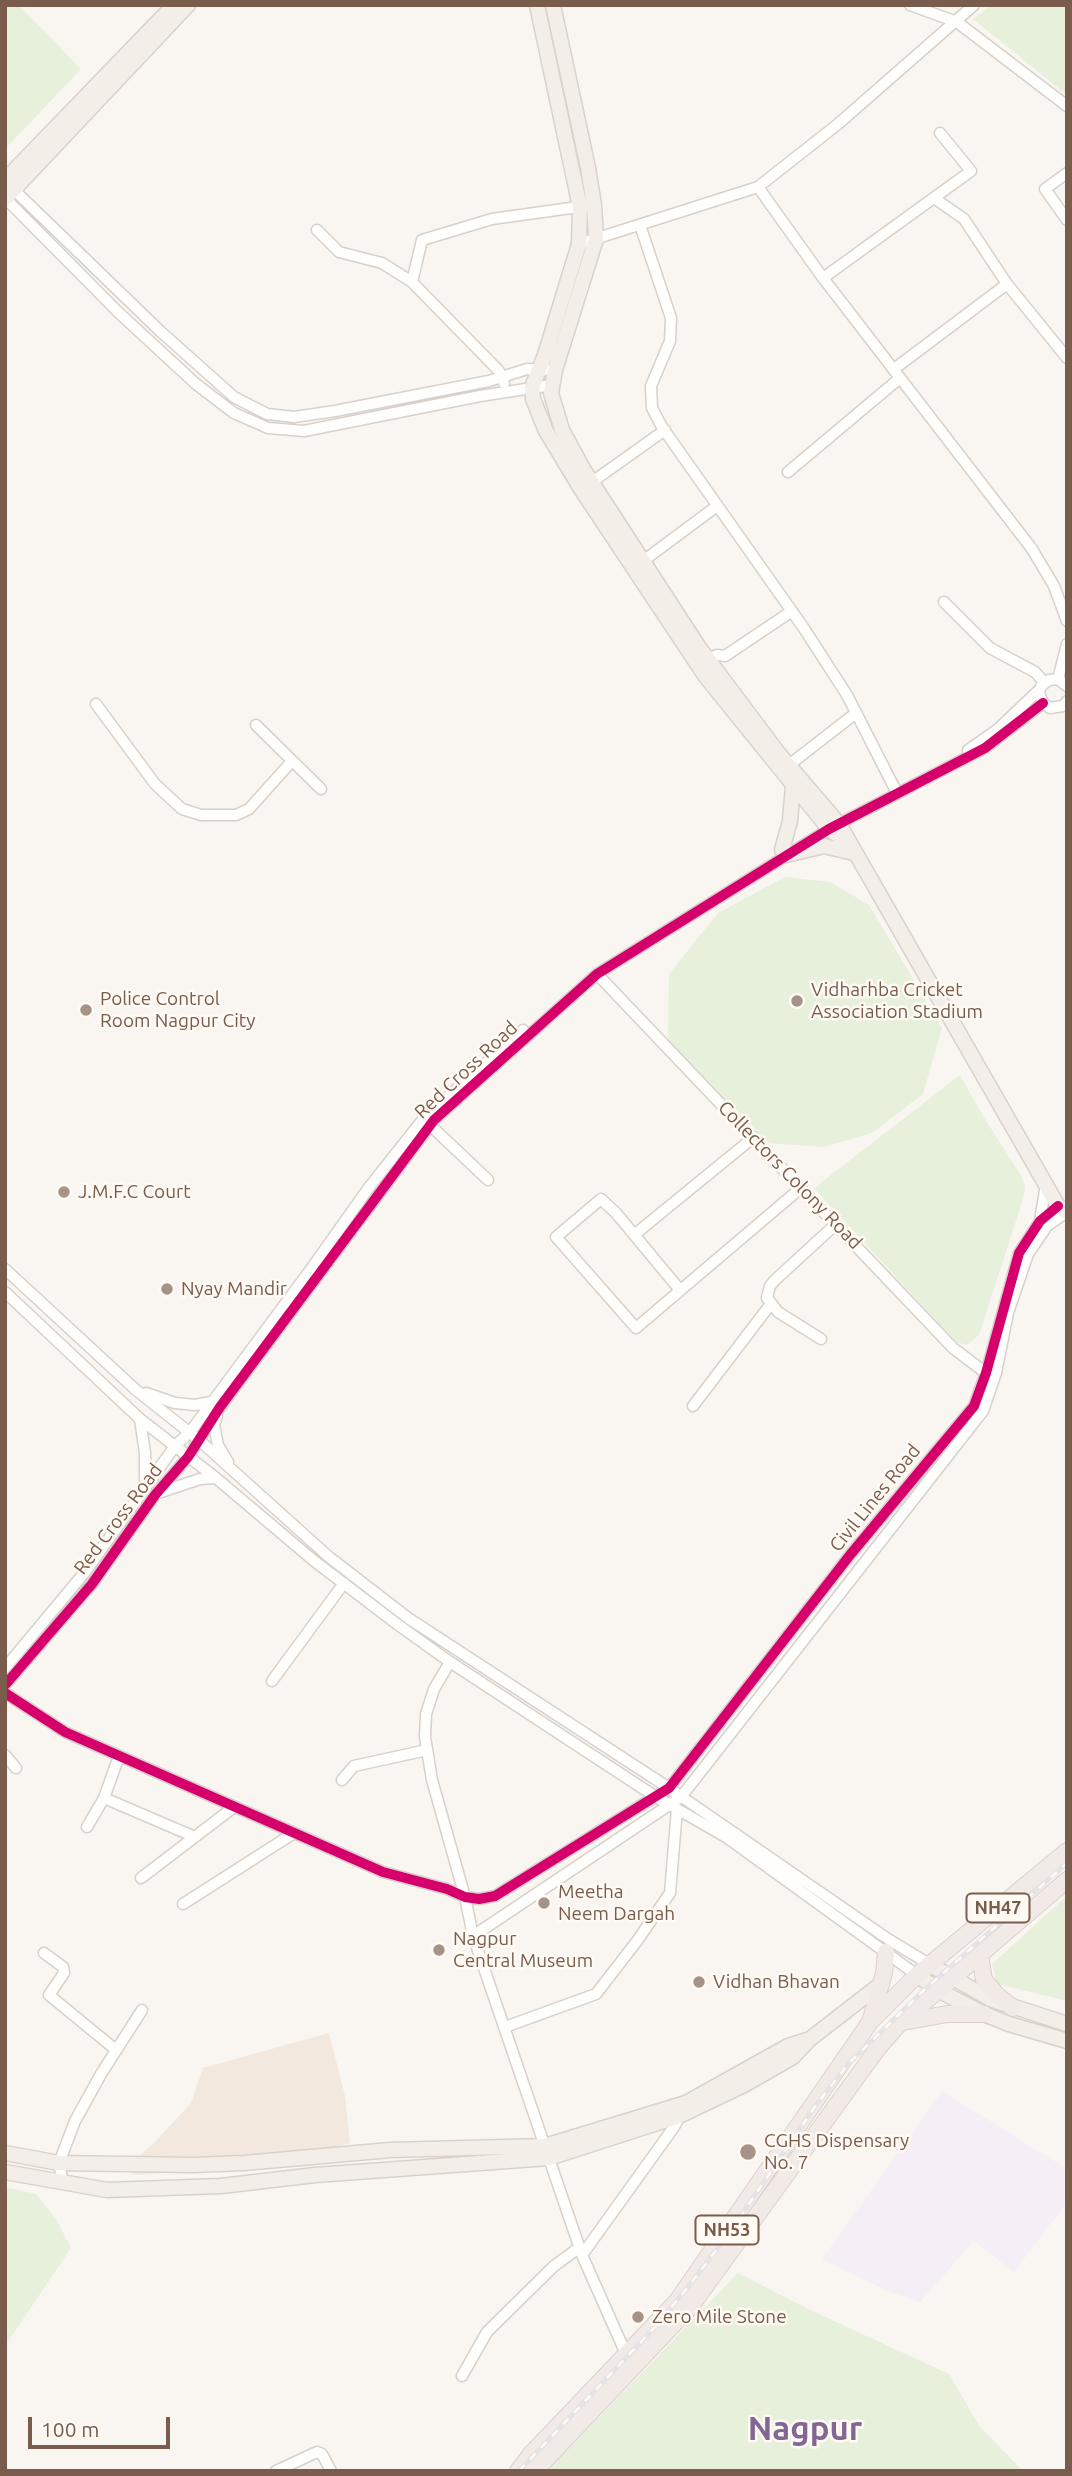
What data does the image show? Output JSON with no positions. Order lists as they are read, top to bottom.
{
  "streets": {
    "highway": ["NH47", "NH53"],
    "street": ["Red Cross Road", "Collectors Colony Road", "Civil Lines Road"]
  },
  "crossings": [
    ["Red Cross Road", "Collectors Colony Road"],
    ["Collectors Colony Road", "Civil Lines Road"],
    ["NH47", "NH53"]
  ],
  "districts": ["Nagpur"],
  "places": [
    "Vidharhba Cricket Association Stadium",
    "Police Control Room Nagpur City",
    "J.M.F.C Court",
    "Nyay Mandir",
    "Meetha Neem Dargah",
    "Nagpur Central Museum",
    "Vidhan Bhavan",
    "CGHS Dispensary No. 7",
    "Zero Mile Stone"
  ],
  "scale_bar": "100 m"
}
